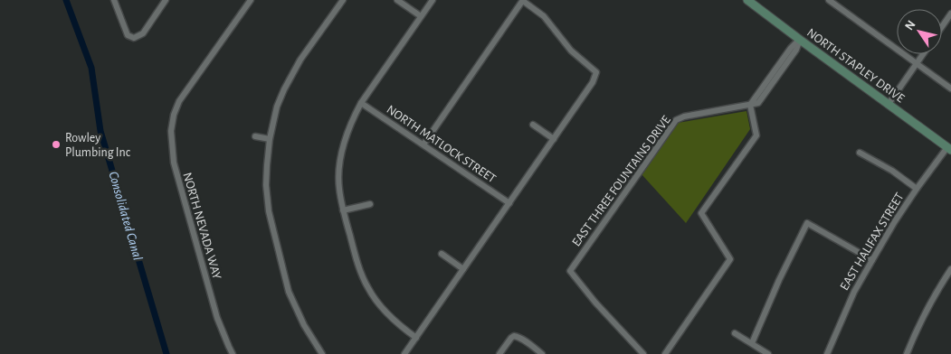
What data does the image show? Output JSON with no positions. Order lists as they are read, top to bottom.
{
  "streets": {
    "main road": ["NORTH STAPLEY DRIVE"],
    "street": [
      "NORTH MATLOCK STREET",
      "EAST THREE FOUNTAINS DRIVE",
      "NORTH NEVADA WAY",
      "EAST HALIFAX STREET"
    ]
  },
  "crossings": [
    ["NORTH STAPLEY DRIVE", "EAST HALIFAX STREET"]
  ],
  "water": ["Consolidated Canal"],
  "places": ["Rowley Plumbing Inc"],
  "north": "top left"
}
